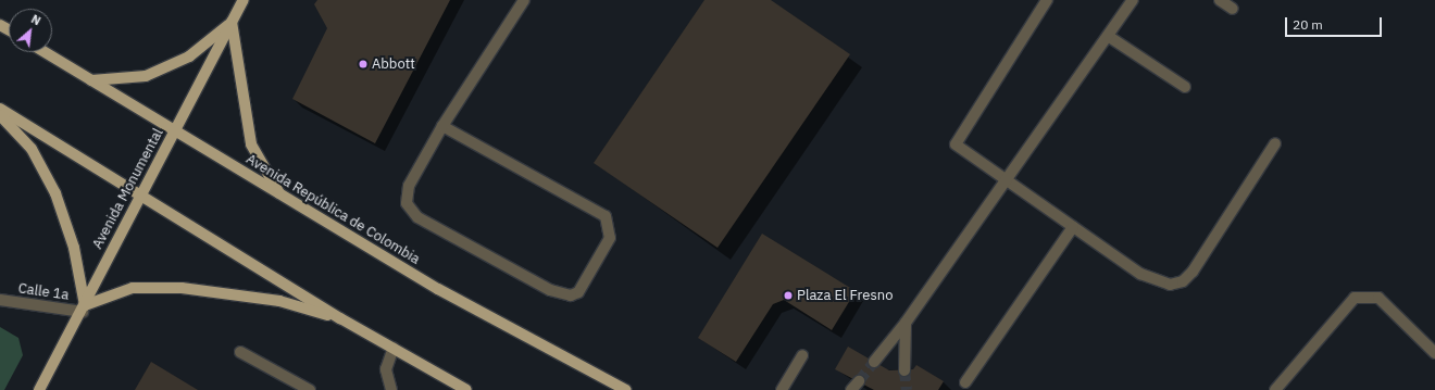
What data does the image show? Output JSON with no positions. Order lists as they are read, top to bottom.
{
  "streets": {
    "main road": ["Avenida Monumental", "Avenida República de Colombia"],
    "street": ["Calle 1a"]
  },
  "crossings": [
    ["Avenida Monumental", "Avenida República de Colombia"],
    ["Avenida Monumental", "Calle 1a"]
  ],
  "places": ["Abbott", "Plaza El Fresno"],
  "scale_bar": "20 m",
  "north": "top right"
}
